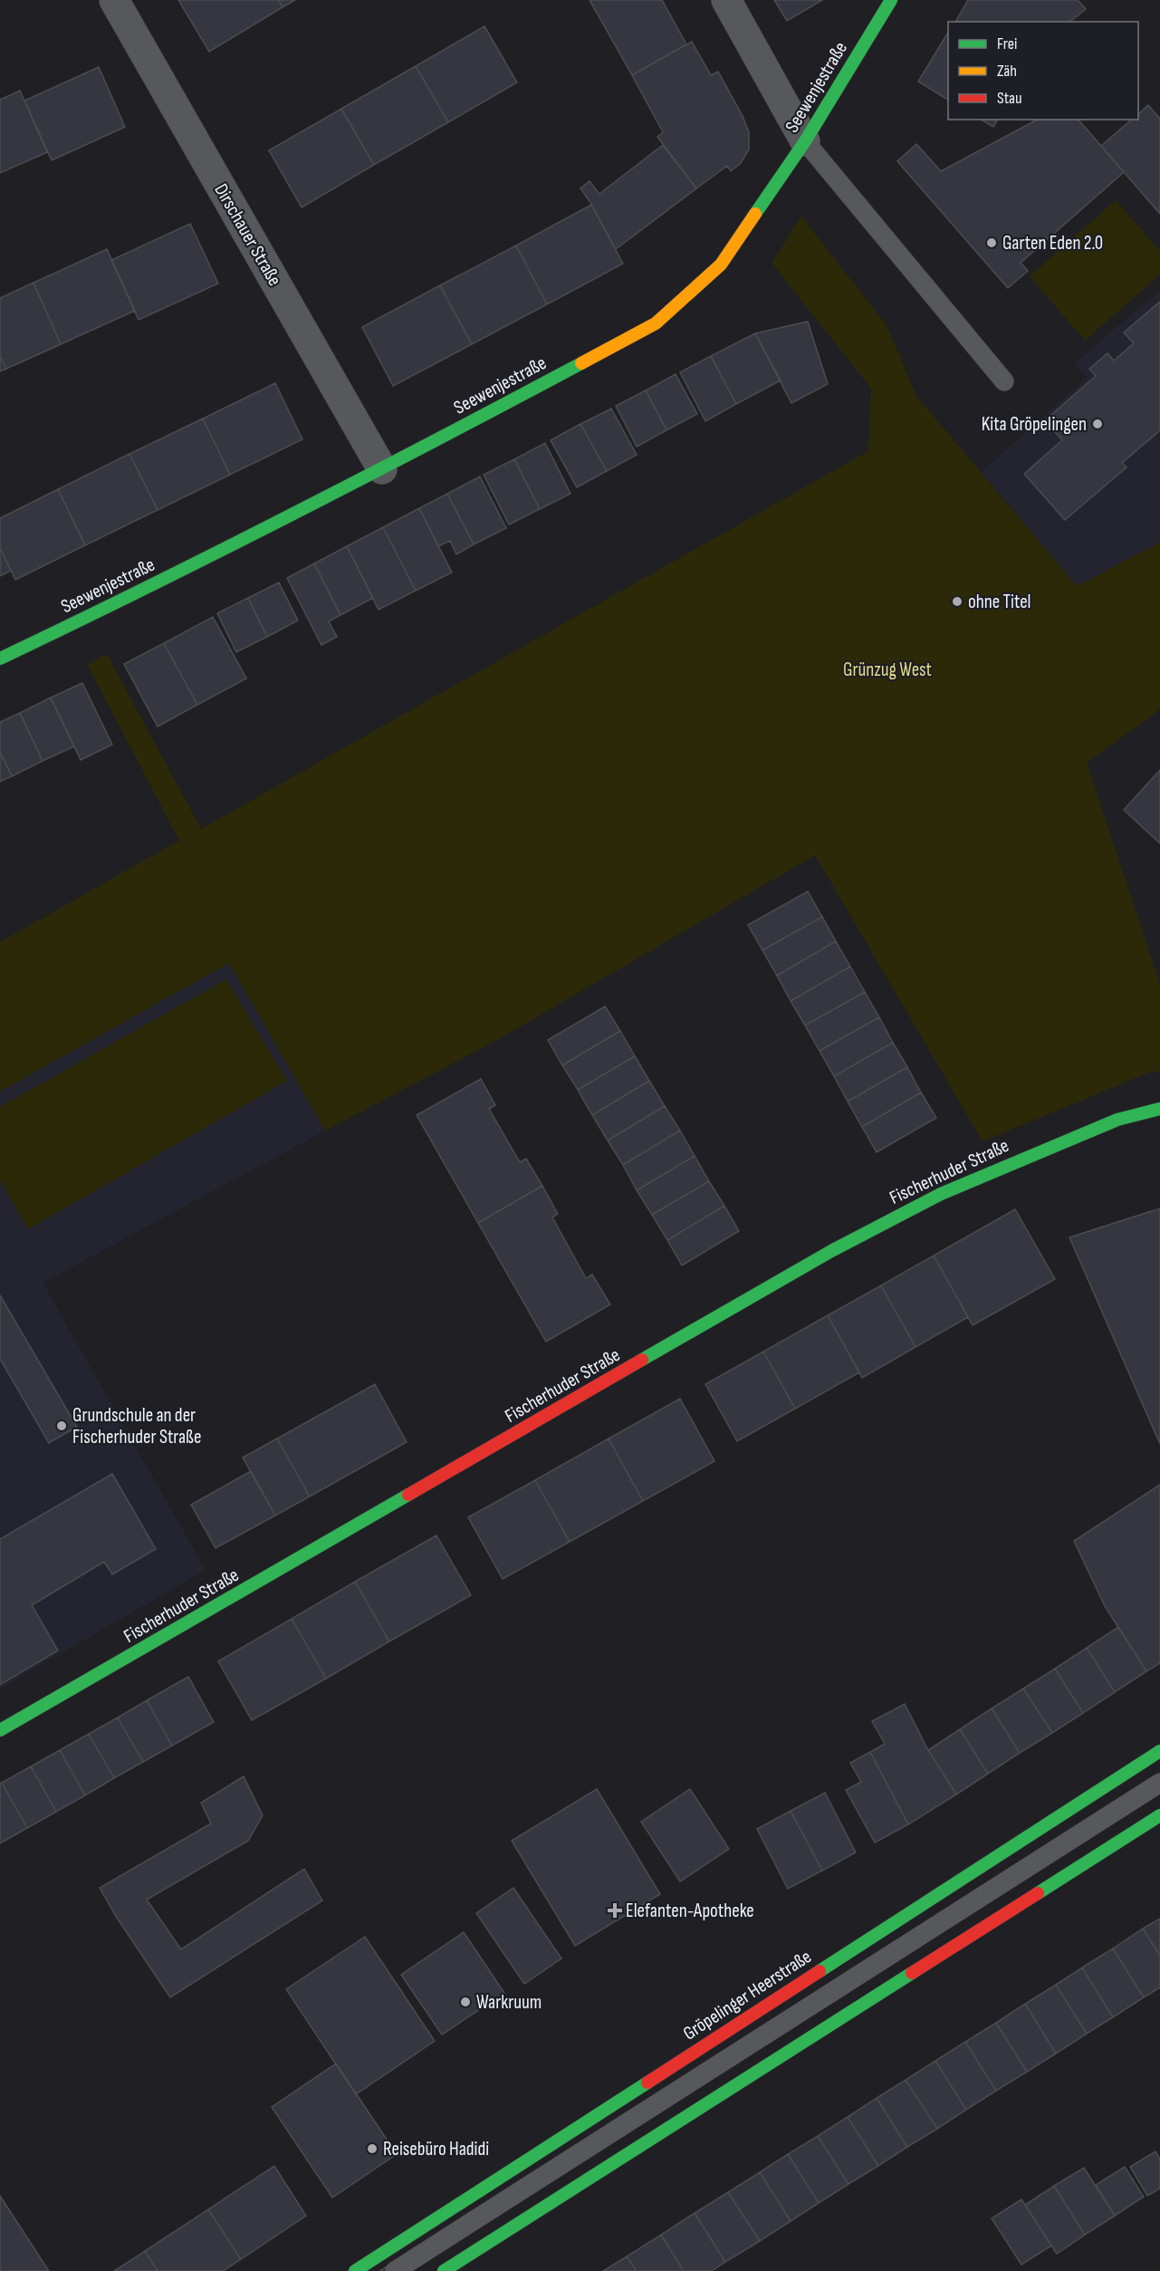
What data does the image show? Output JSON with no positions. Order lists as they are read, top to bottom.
{
  "streets": {
    "street": [
      "Seewenjestraße",
      "Dirschauer Straße",
      "Fischerhuder Straße",
      "Gröpelinger Heerstraße"
    ]
  },
  "crossings": [
    ["Seewenjestraße", "Dirschauer Straße"]
  ],
  "parks": ["Grünzug West"],
  "places": {
    "other": [
      "Garten Eden 2.0",
      "Kita Gröpelingen",
      "ohne Titel",
      "Grundschule an der Fischerhuder Straße",
      "Warkruum",
      "Reisebüro Hadidi"
    ],
    "health": ["Elefanten-Apotheke"]
  },
  "legend": ["Frei", "Zäh", "Stau"]
}
